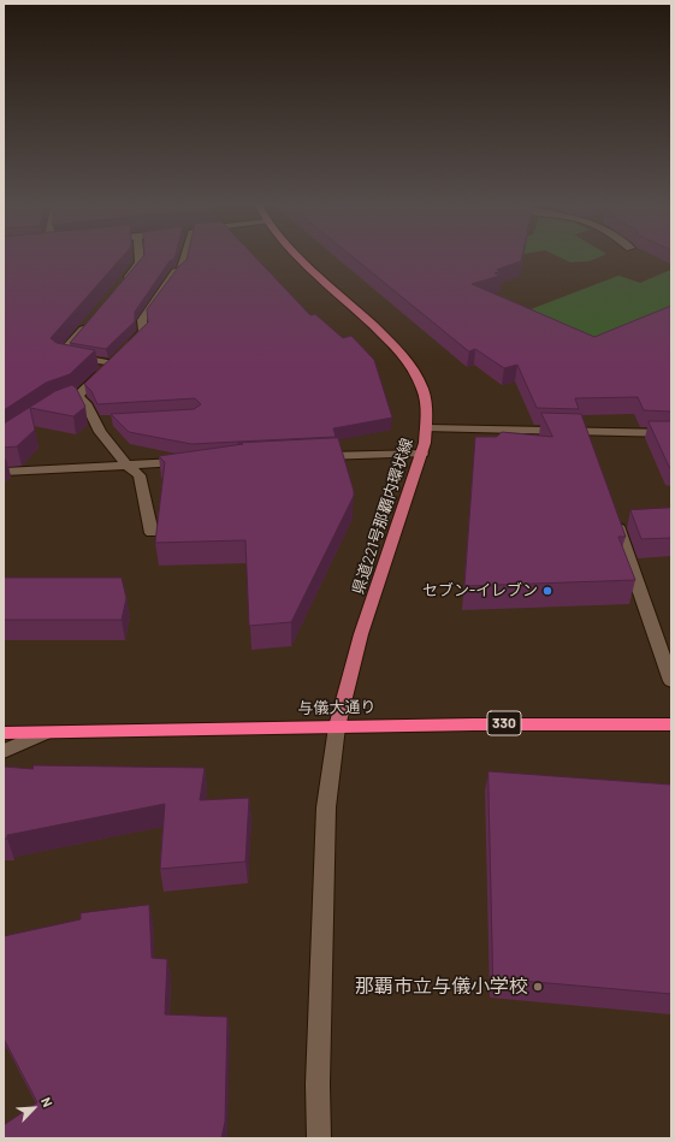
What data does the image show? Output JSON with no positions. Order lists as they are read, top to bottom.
{
  "streets": {
    "highway": ["与儀大通り", "330"],
    "main road": ["県道221号那覇内環状線"]
  },
  "crossings": [
    ["県道221号那覇内環状線", "与儀大通り"]
  ],
  "places": ["セブン-イレブン", "那覇市立与儀小学校"],
  "north": "top right"
}
